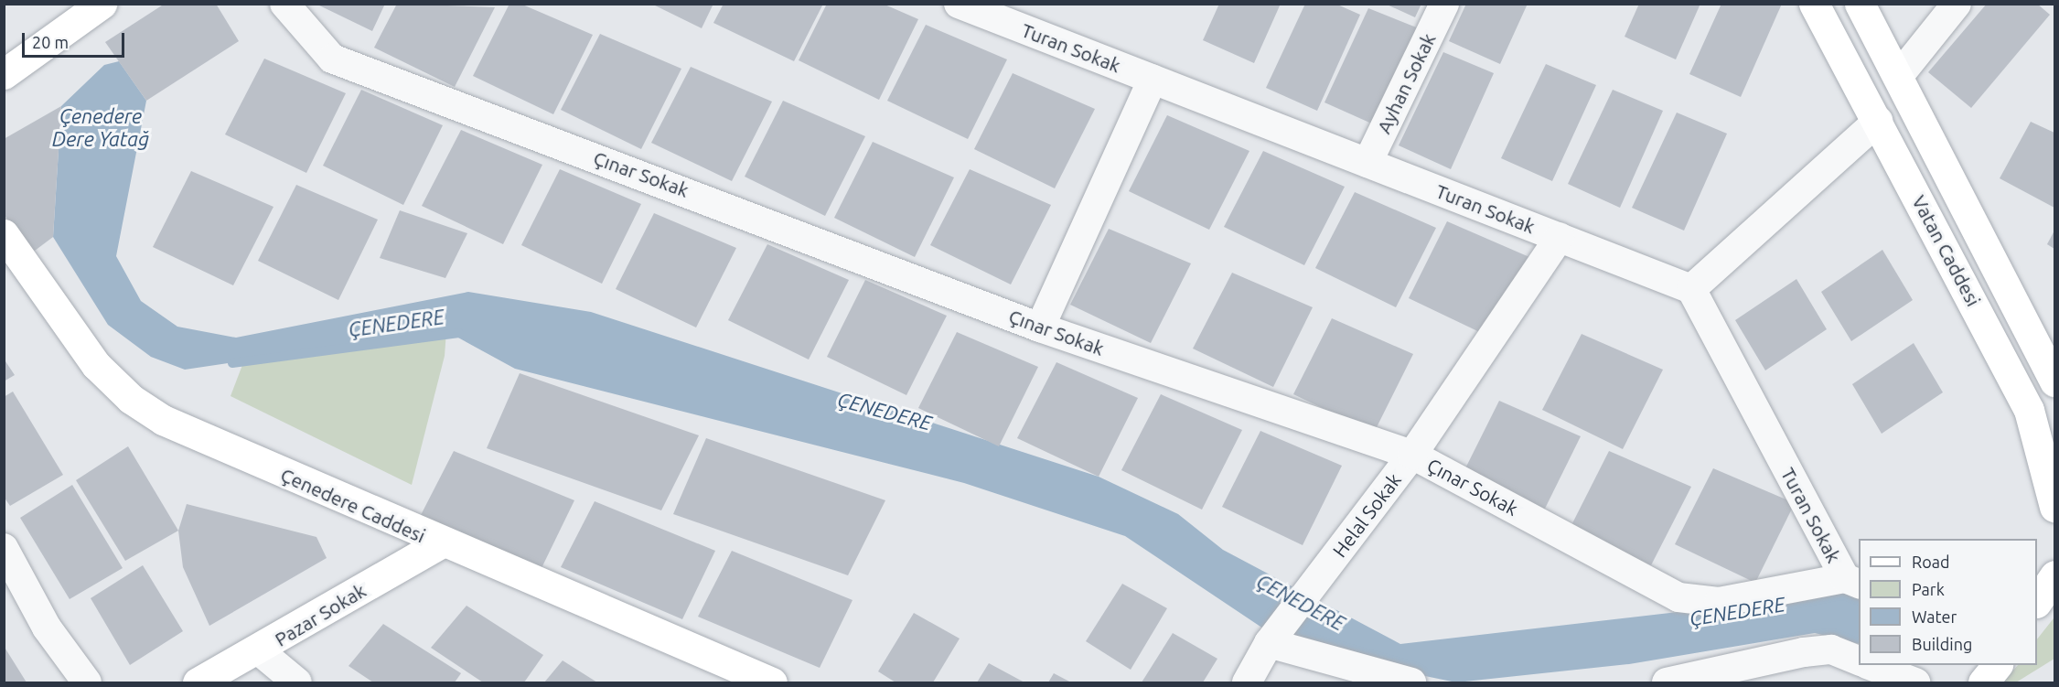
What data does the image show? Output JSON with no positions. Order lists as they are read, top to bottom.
{
  "streets": {
    "street": [
      "Turan Sokak",
      "Ayhan Sokak",
      "Çınar Sokak",
      "Vatan Caddesi",
      "Çenedere Caddesi",
      "Helal Sokak",
      "Pazar Sokak"
    ]
  },
  "crossings": [
    ["Turan Sokak", "Ayhan Sokak"],
    ["Turan Sokak", "Çınar Sokak"],
    ["Turan Sokak", "Helal Sokak"],
    ["Çınar Sokak", "Helal Sokak"],
    ["Çenedere Caddesi", "Pazar Sokak"]
  ],
  "water": ["Çenedere Dere Yatağ", "ÇENEDERE"],
  "legend": [
    "Road",
    "Park",
    "Water",
    "Building"
  ],
  "scale_bar": "20 m"
}
